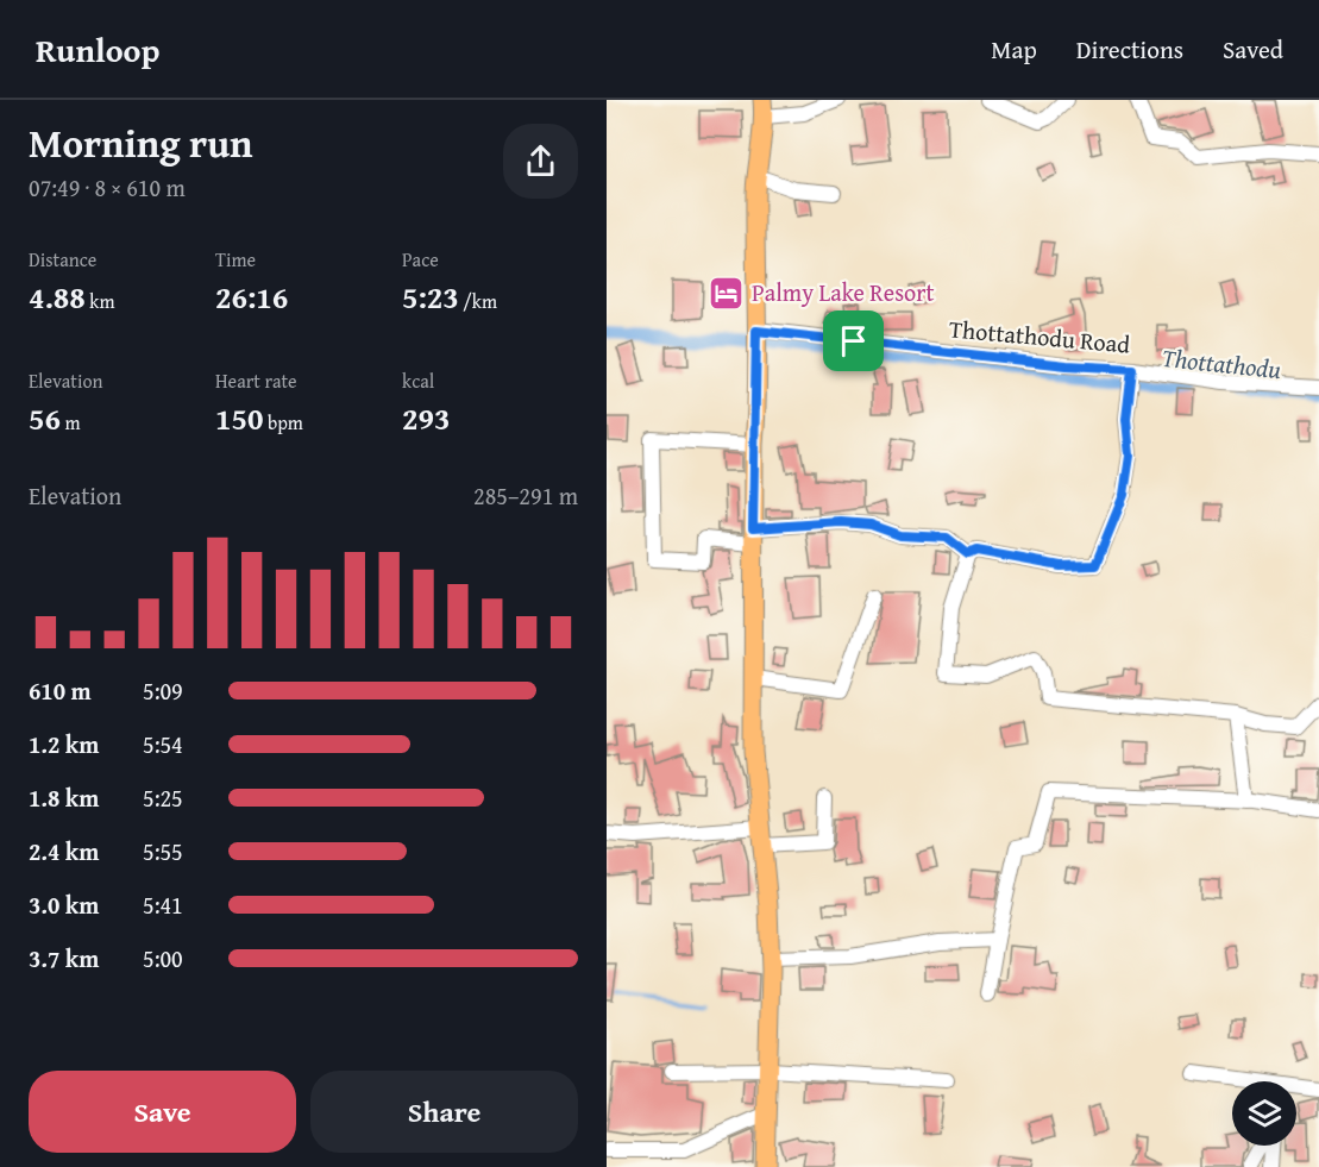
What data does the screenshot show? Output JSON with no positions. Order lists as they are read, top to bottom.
{
  "streets": {
    "street": ["Thottathodu Road"]
  },
  "water": ["Thottathodu"],
  "places": {
    "hotel": ["Palmy Lake Resort"]
  },
  "page": {
    "header": "Runloop",
    "nav": ["Map", "Directions", "Saved"],
    "heading": ["Morning run", "07:49 · 8 × 610 m"],
    "stats": [
      ["Distance", "4.88 km"],
      ["Time", "26:16"],
      ["Pace", "5:23 /km"],
      ["Elevation", "56 m"],
      ["Heart rate", "150 bpm"],
      ["kcal", "293"]
    ],
    "chart": ["Elevation", "285–291 m"],
    "list": [
      {
        "name": "610 m",
        "note": "5:09"
      },
      {
        "name": "1.2 km",
        "note": "5:54"
      },
      {
        "name": "1.8 km",
        "note": "5:25"
      },
      {
        "name": "2.4 km",
        "note": "5:55"
      },
      {
        "name": "3.0 km",
        "note": "5:41"
      },
      {
        "name": "3.7 km",
        "note": "5:00"
      }
    ],
    "buttons": ["Save", "Share"]
  }
}
